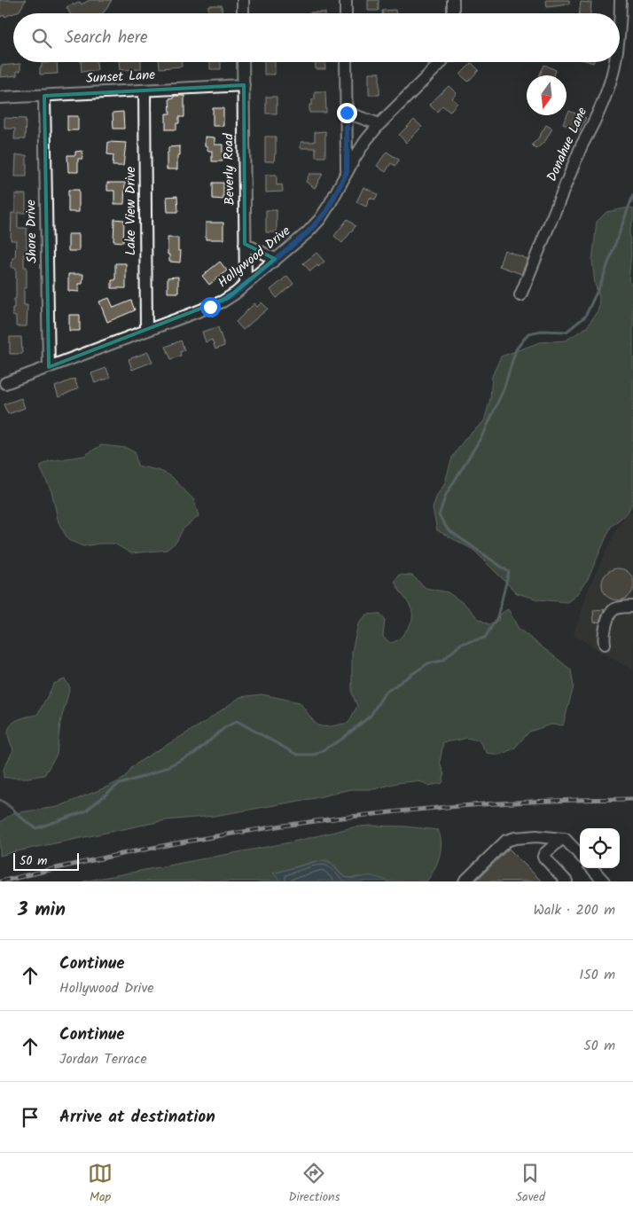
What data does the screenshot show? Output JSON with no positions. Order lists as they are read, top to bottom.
{
  "streets": {
    "street": [
      "Sunset Lane",
      "Donahue Lane",
      "Beverly Road",
      "Lake View Drive",
      "Shore Drive",
      "Hollywood Drive"
    ]
  },
  "crossings": [
    ["Sunset Lane", "Beverly Road"],
    ["Sunset Lane", "Lake View Drive"],
    ["Sunset Lane", "Shore Drive"],
    ["Beverly Road", "Hollywood Drive"],
    ["Lake View Drive", "Hollywood Drive"],
    ["Shore Drive", "Hollywood Drive"]
  ],
  "scale_bar": "50 m",
  "north": "bottom",
  "page": {
    "search": "Search here",
    "scale": "50 m",
    "heading": ["3 min", "Walk · 200 m"],
    "list": [
      ["Continue", "Hollywood Drive", "150 m"],
      ["Continue", "Jordan Terrace", "50 m"],
      "Arrive at destination"
    ],
    "nav": ["Map", "Directions", "Saved"]
  }
}
